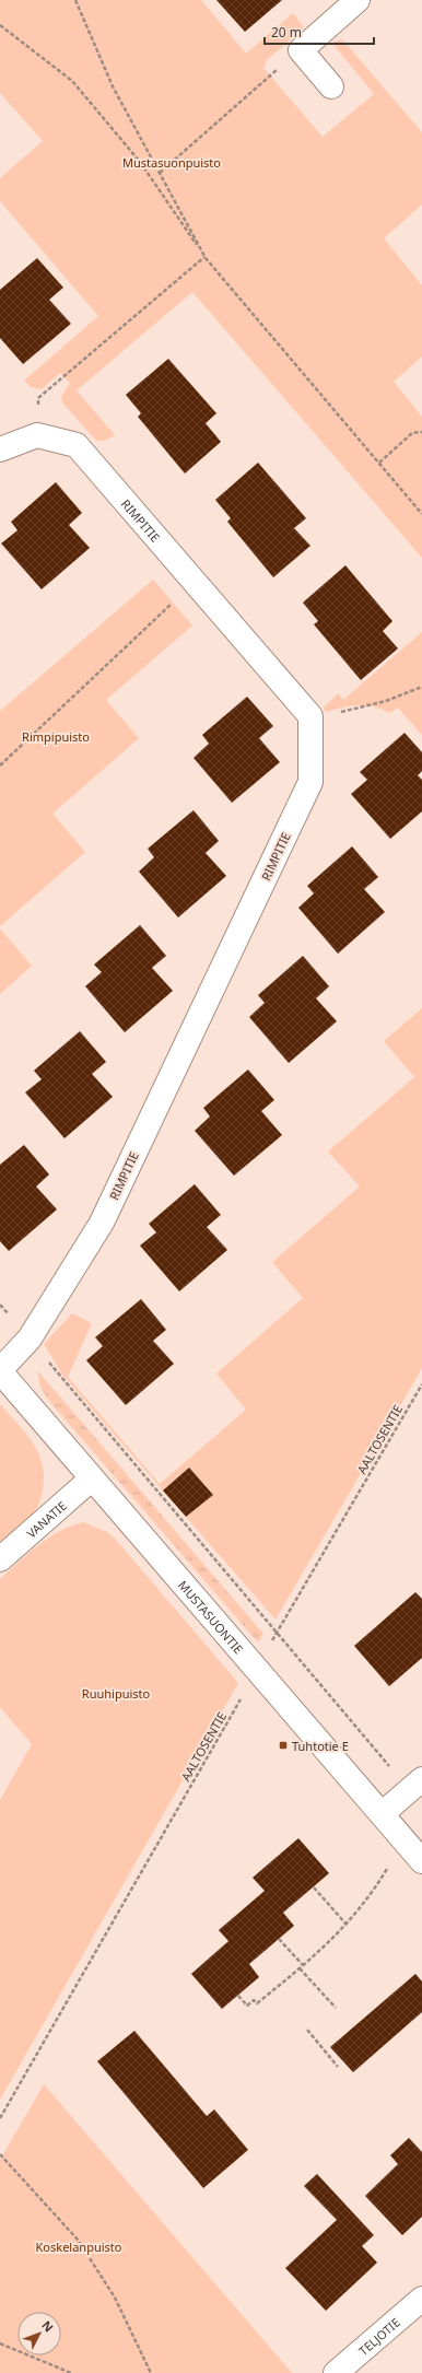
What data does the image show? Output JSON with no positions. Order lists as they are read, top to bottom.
{
  "streets": {
    "street": [
      "RIMPITIE",
      "VANATIE",
      "MUSTASUONTIE",
      "TELJOTIE"
    ],
    "path": ["AALTOSENTIE"]
  },
  "crossings": [
    ["RIMPITIE", "MUSTASUONTIE"],
    ["AALTOSENTIE", "MUSTASUONTIE"],
    ["VANATIE", "MUSTASUONTIE"]
  ],
  "parks": [
    "Mustasuonpuisto",
    "Rimpipuisto",
    "Ruuhipuisto",
    "Koskelanpuisto"
  ],
  "places": {
    "transit": ["Tuhtotie E"]
  },
  "scale_bar": "20 m",
  "north": "top right"
}
